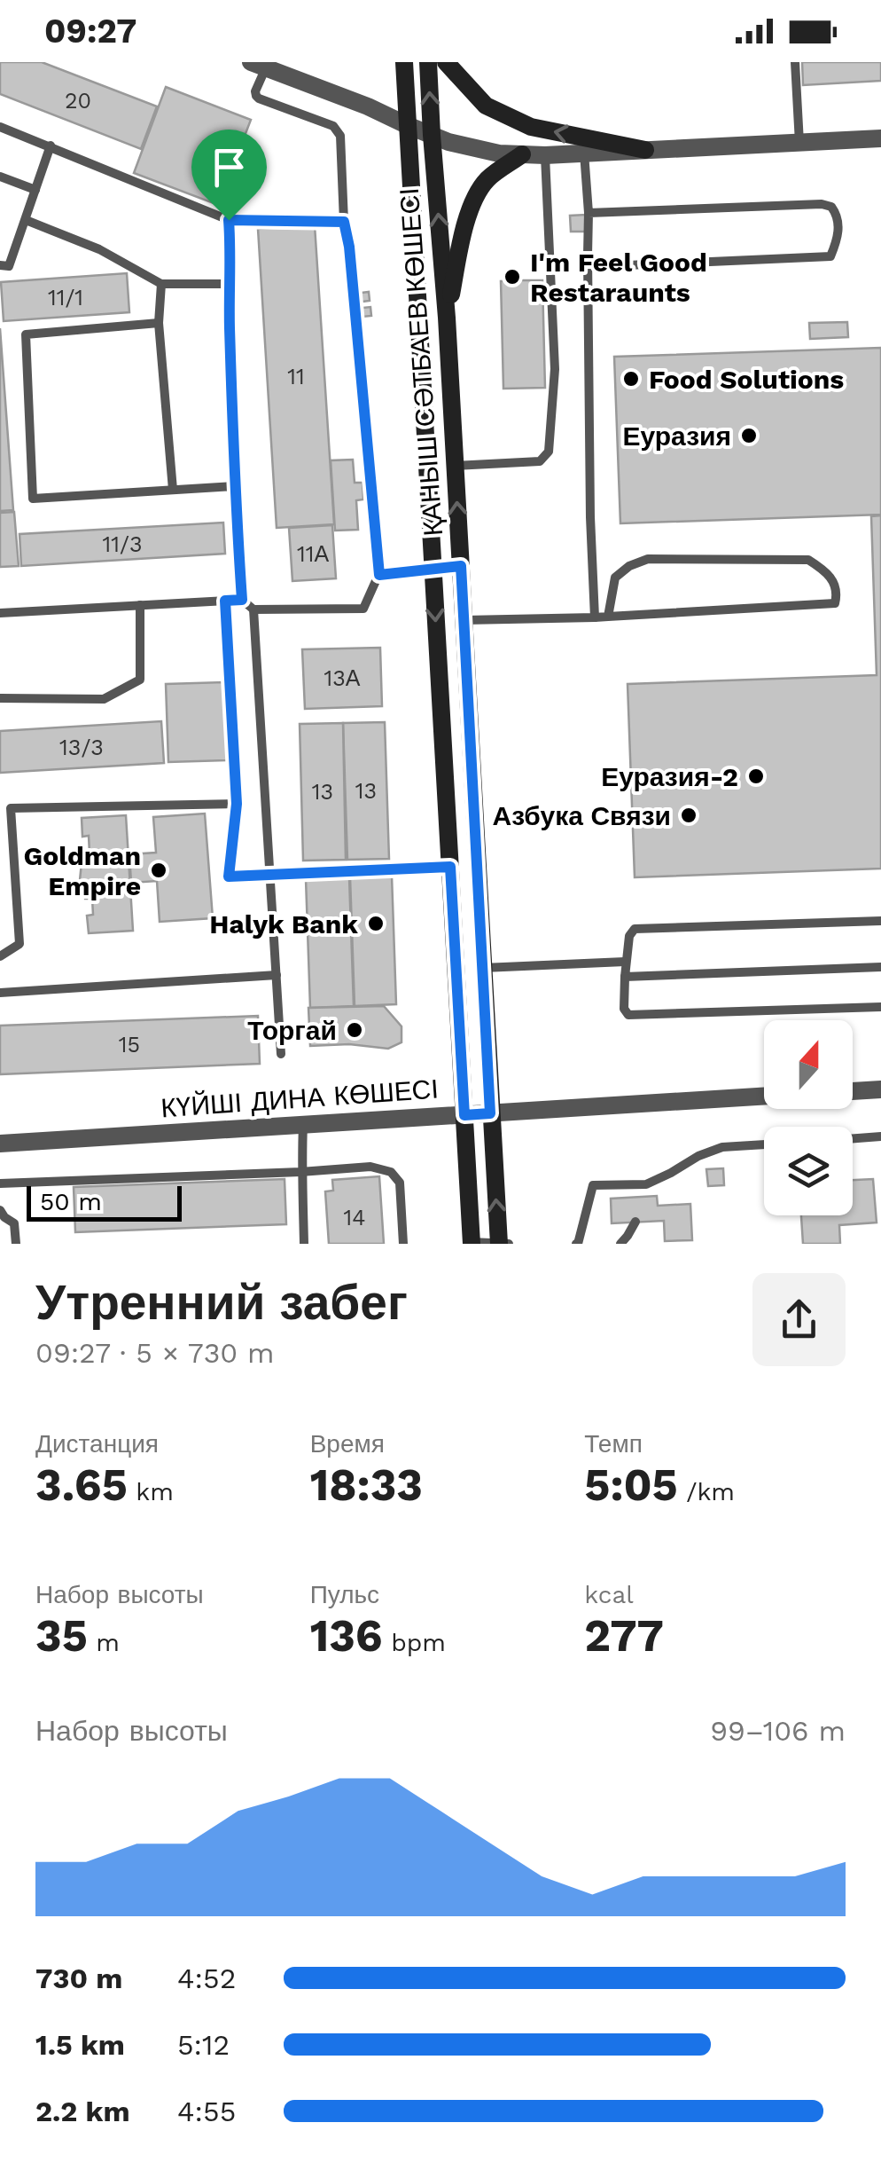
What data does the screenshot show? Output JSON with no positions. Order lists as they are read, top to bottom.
{
  "streets": {
    "main road": ["ҚАНЫШ СӘТБАЕВ КӨШЕСІ"],
    "street": ["КҮЙШІ ДИНА КӨШЕСІ"]
  },
  "crossings": [
    ["ҚАНЫШ СӘТБАЕВ КӨШЕСІ", "КҮЙШІ ДИНА КӨШЕСІ"]
  ],
  "places": [
    "I'm Feel Good Restaraunts",
    "Food Solutions",
    "Еуразия",
    "Еуразия-2",
    "Азбука Связи",
    "Goldman Empire",
    "Halyk Bank",
    "Торгай"
  ],
  "house_numbers": [
    "20",
    "11/1",
    "11",
    "11/3",
    "11А",
    "13А",
    "13/3",
    "13",
    "13",
    "15",
    "14"
  ],
  "scale_bar": "50 m",
  "north": "top",
  "page": {
    "status": "09:27",
    "scale": "50 m",
    "heading": ["Утренний забег", "09:27 · 5 × 730 m"],
    "stats": [
      ["Дистанция", "3.65 km"],
      ["Время", "18:33"],
      ["Темп", "5:05 /km"],
      ["Набор высоты", "35 m"],
      ["Пульс", "136 bpm"],
      ["kcal", "277"]
    ],
    "chart": ["Набор высоты", "99–106 m"],
    "list": [
      {
        "name": "730 m",
        "note": "4:52"
      },
      {
        "name": "1.5 km",
        "note": "5:12"
      },
      {
        "name": "2.2 km",
        "note": "4:55"
      }
    ]
  }
}
